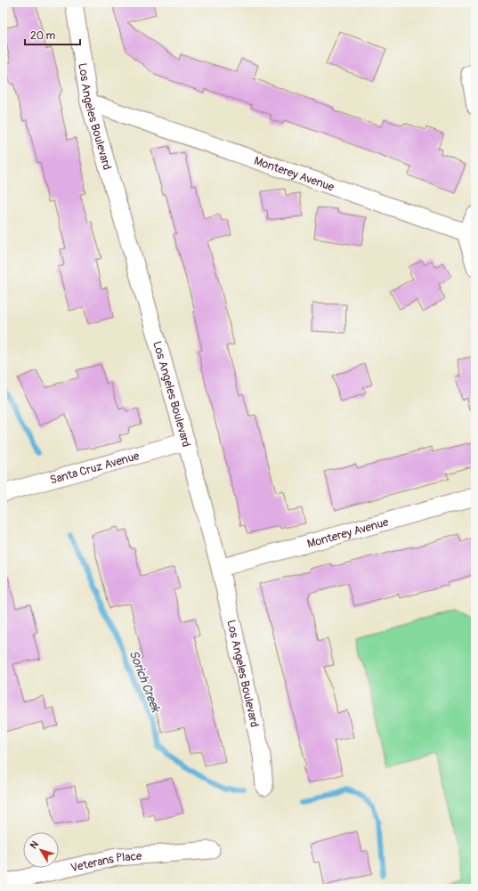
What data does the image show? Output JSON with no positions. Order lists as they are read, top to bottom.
{
  "streets": {
    "street": [
      "Los Angeles Boulevard",
      "Monterey Avenue",
      "Santa Cruz Avenue",
      "Veterans Place"
    ]
  },
  "crossings": [
    ["Los Angeles Boulevard", "Monterey Avenue"],
    ["Los Angeles Boulevard", "Santa Cruz Avenue"]
  ],
  "water": ["Sorich Creek"],
  "scale_bar": "20 m",
  "north": "top left"
}
